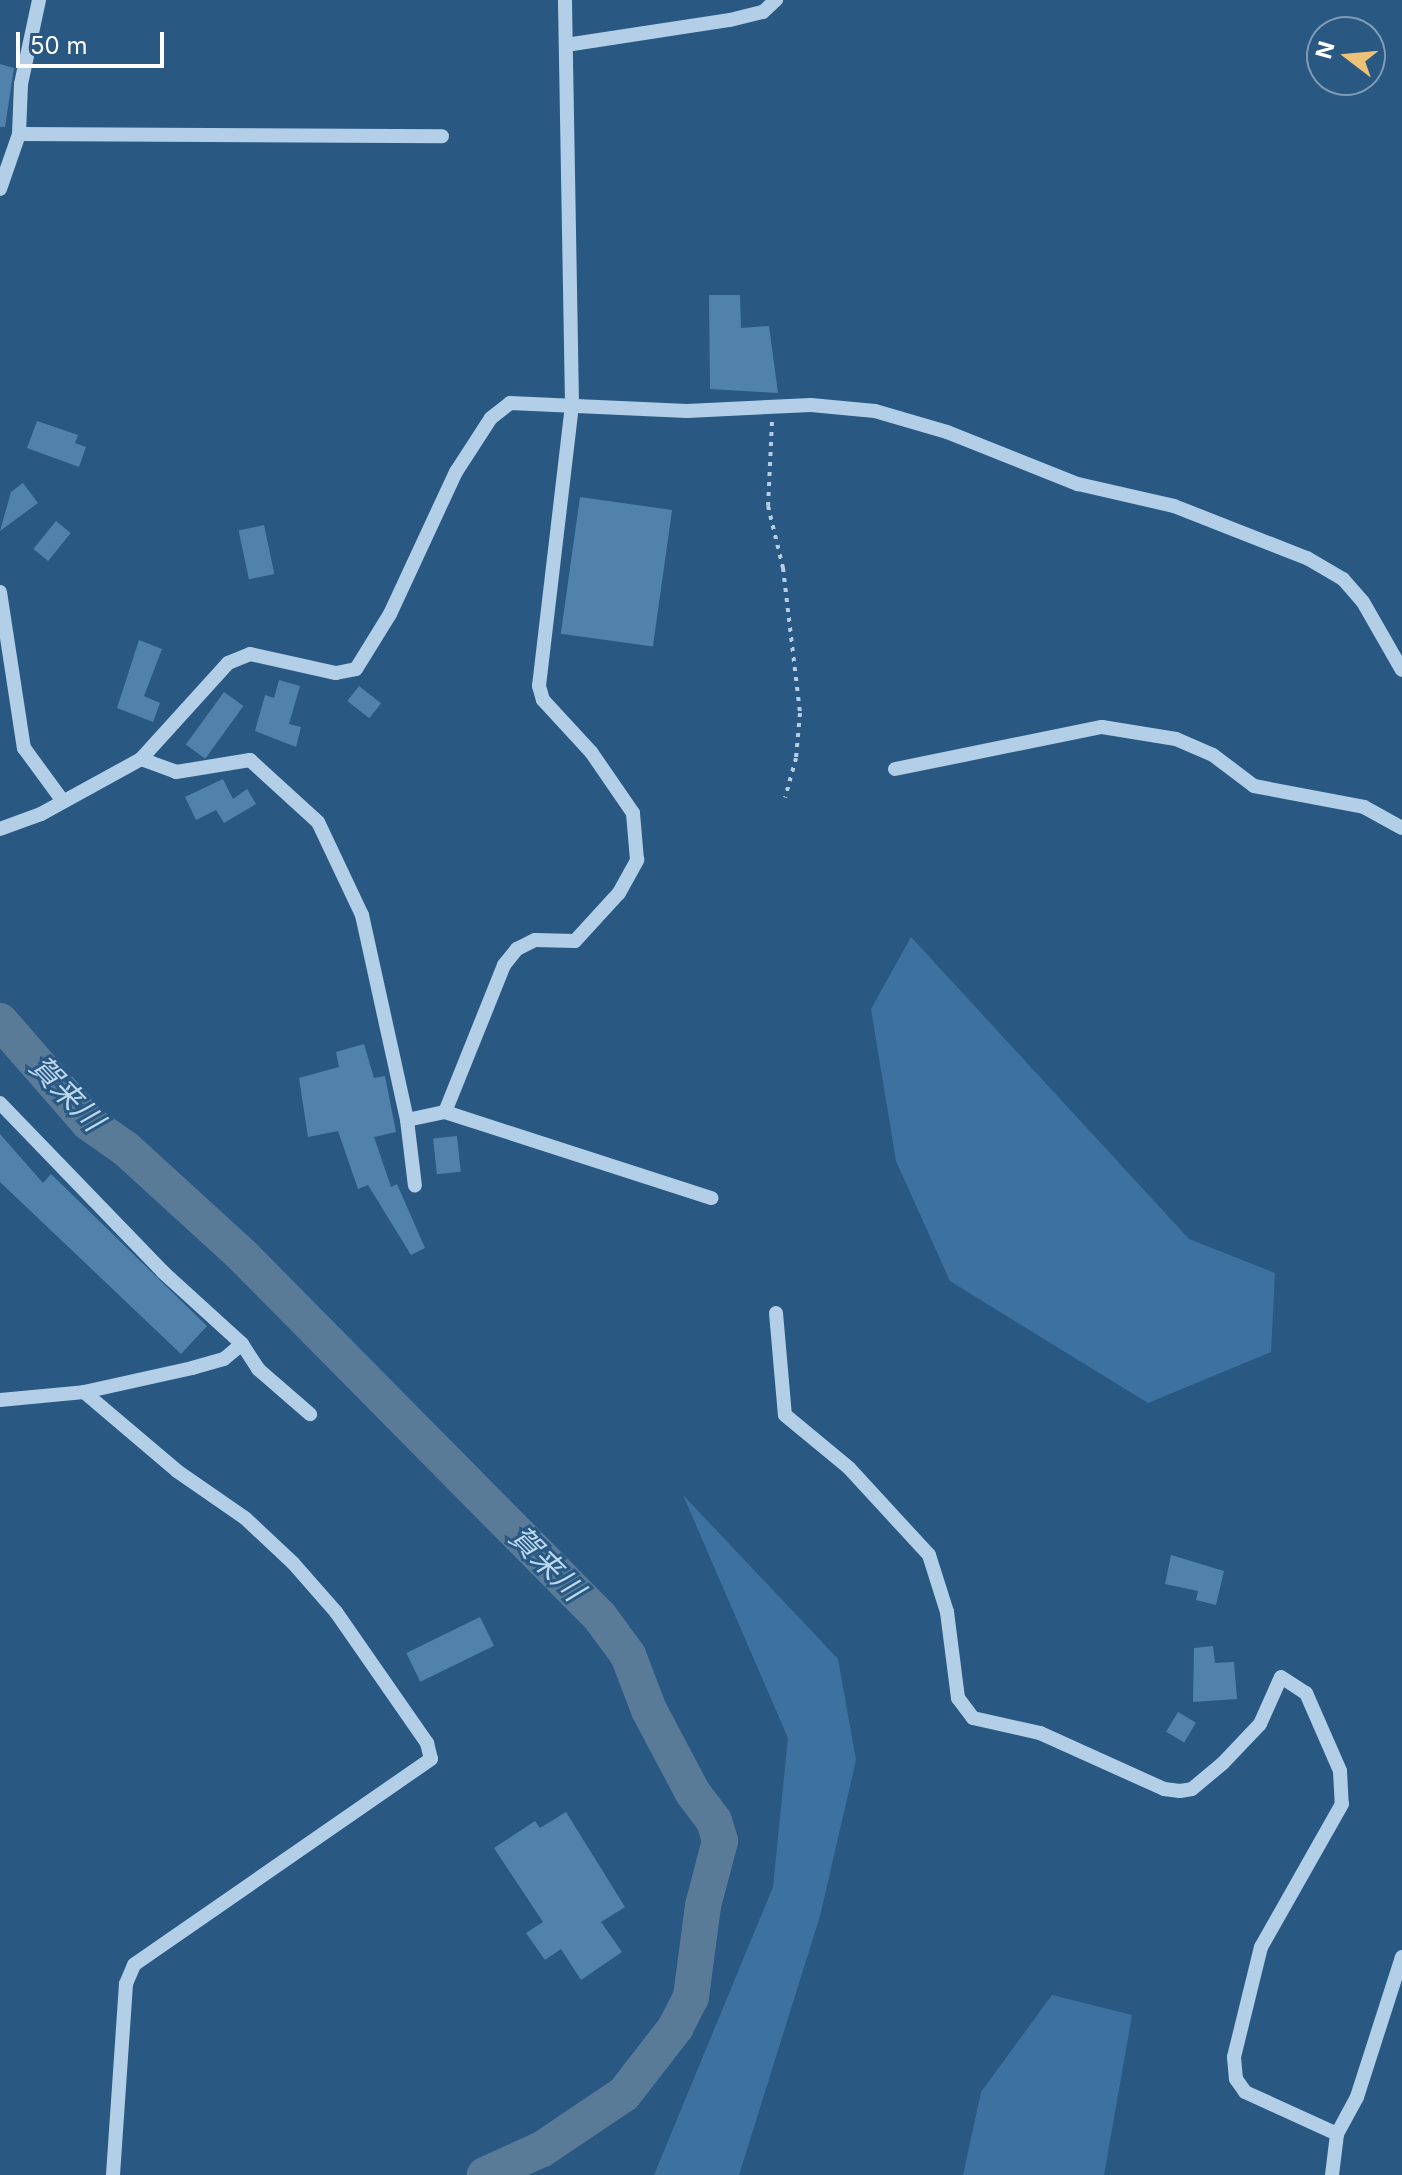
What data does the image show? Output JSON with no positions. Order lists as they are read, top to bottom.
{
  "water": ["賀来川"],
  "scale_bar": "50 m",
  "north": "left"
}
